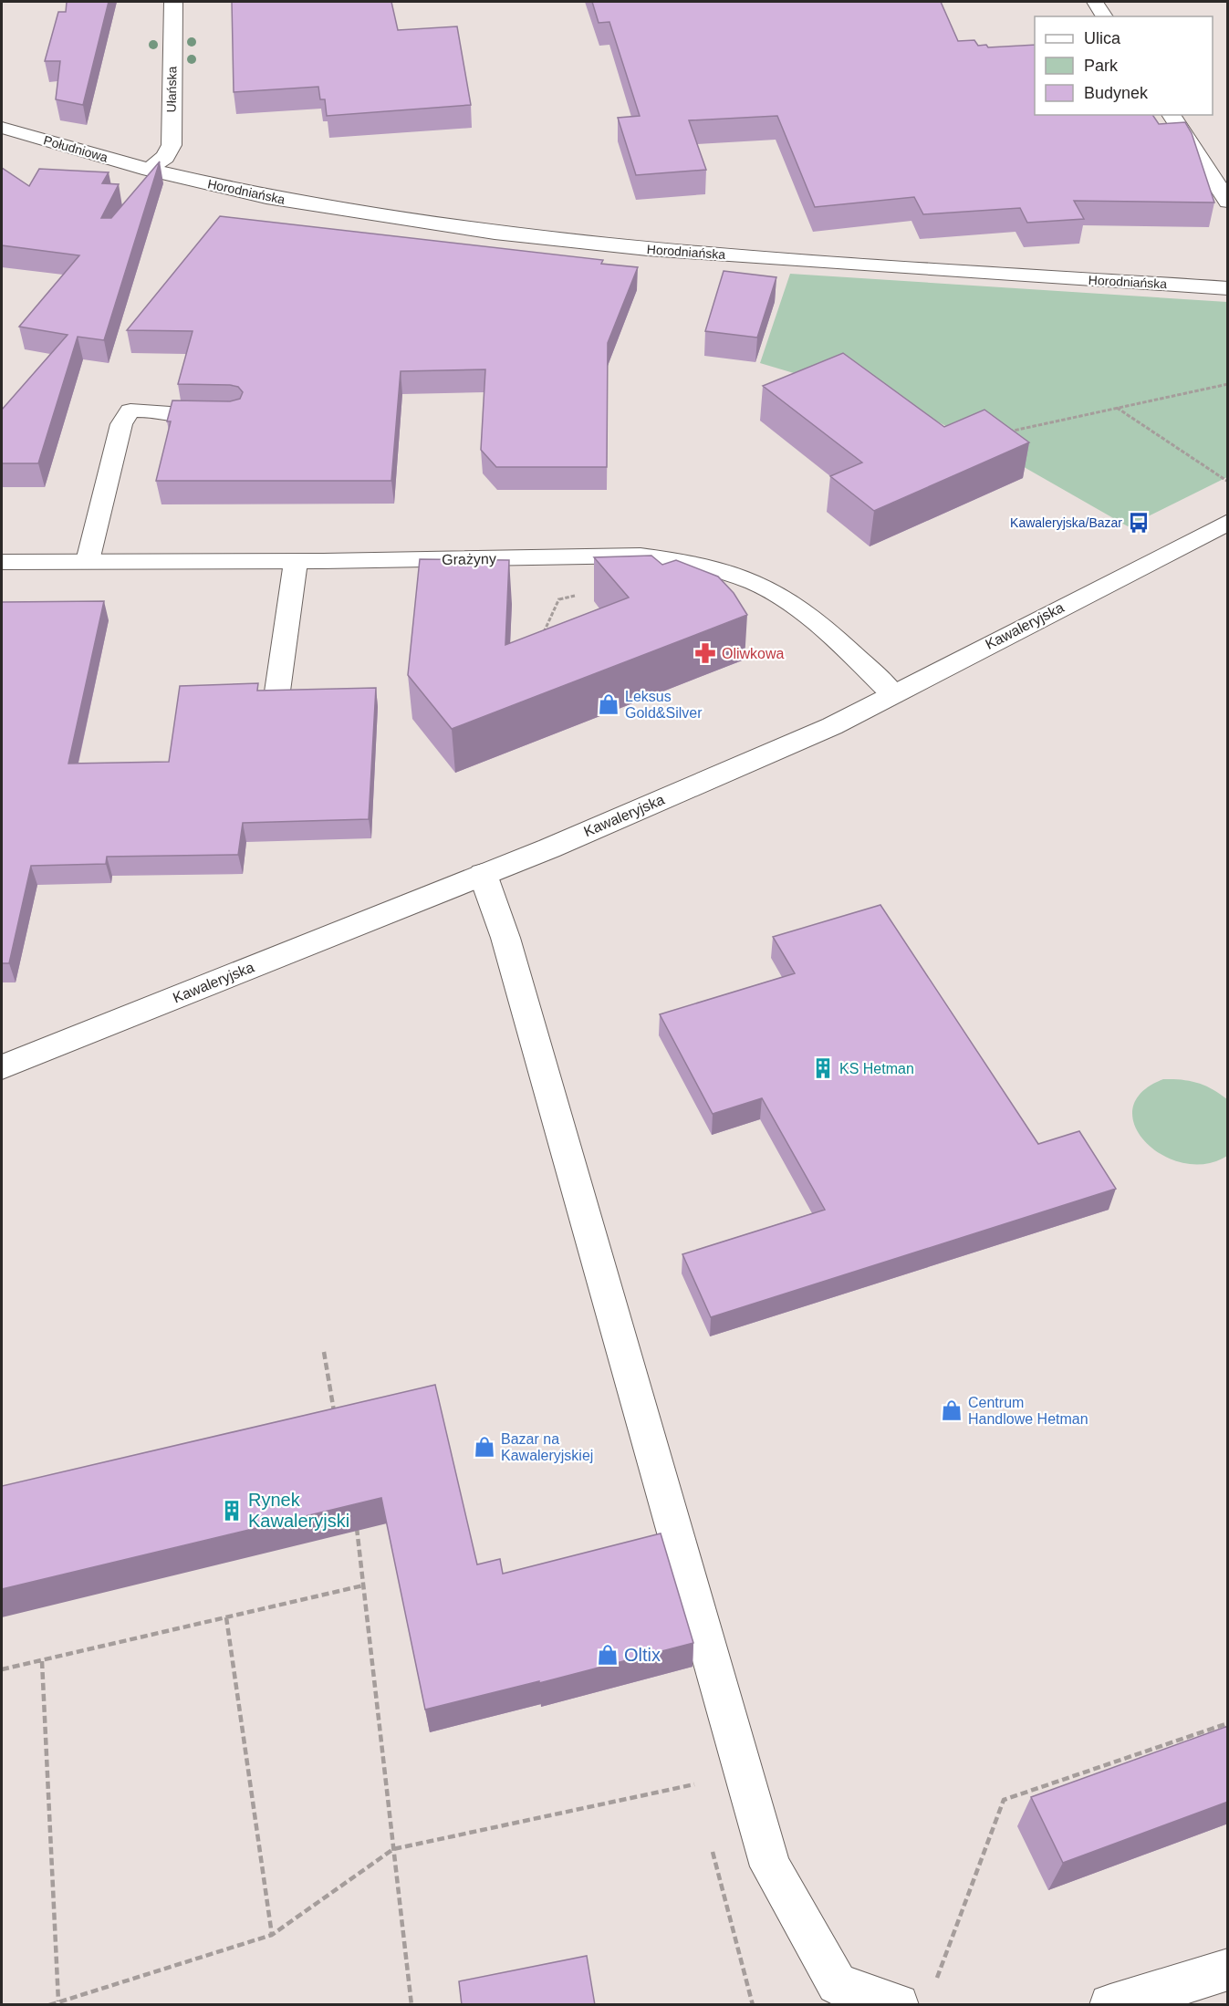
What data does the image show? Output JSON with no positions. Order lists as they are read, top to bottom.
{
  "streets": {
    "street": [
      "Ułańska",
      "Południowa",
      "Horodniańska",
      "Grażyny",
      "Kawaleryjska"
    ]
  },
  "crossings": [
    ["Ułańska", "Południowa"],
    ["Ułańska", "Horodniańska"],
    ["Południowa", "Horodniańska"],
    ["Grażyny", "Kawaleryjska"]
  ],
  "places": {
    "bus stop": ["Kawaleryjska/Bazar"],
    "pharmacy": ["Oliwkowa"],
    "shop": [
      "Leksus Gold&Silver",
      "Centrum Handlowe Hetman",
      "Bazar na Kawaleryjskiej",
      "Oltix"
    ],
    "building": ["KS Hetman", "Rynek Kawaleryjski"]
  },
  "legend": ["Ulica", "Park", "Budynek"]
}
